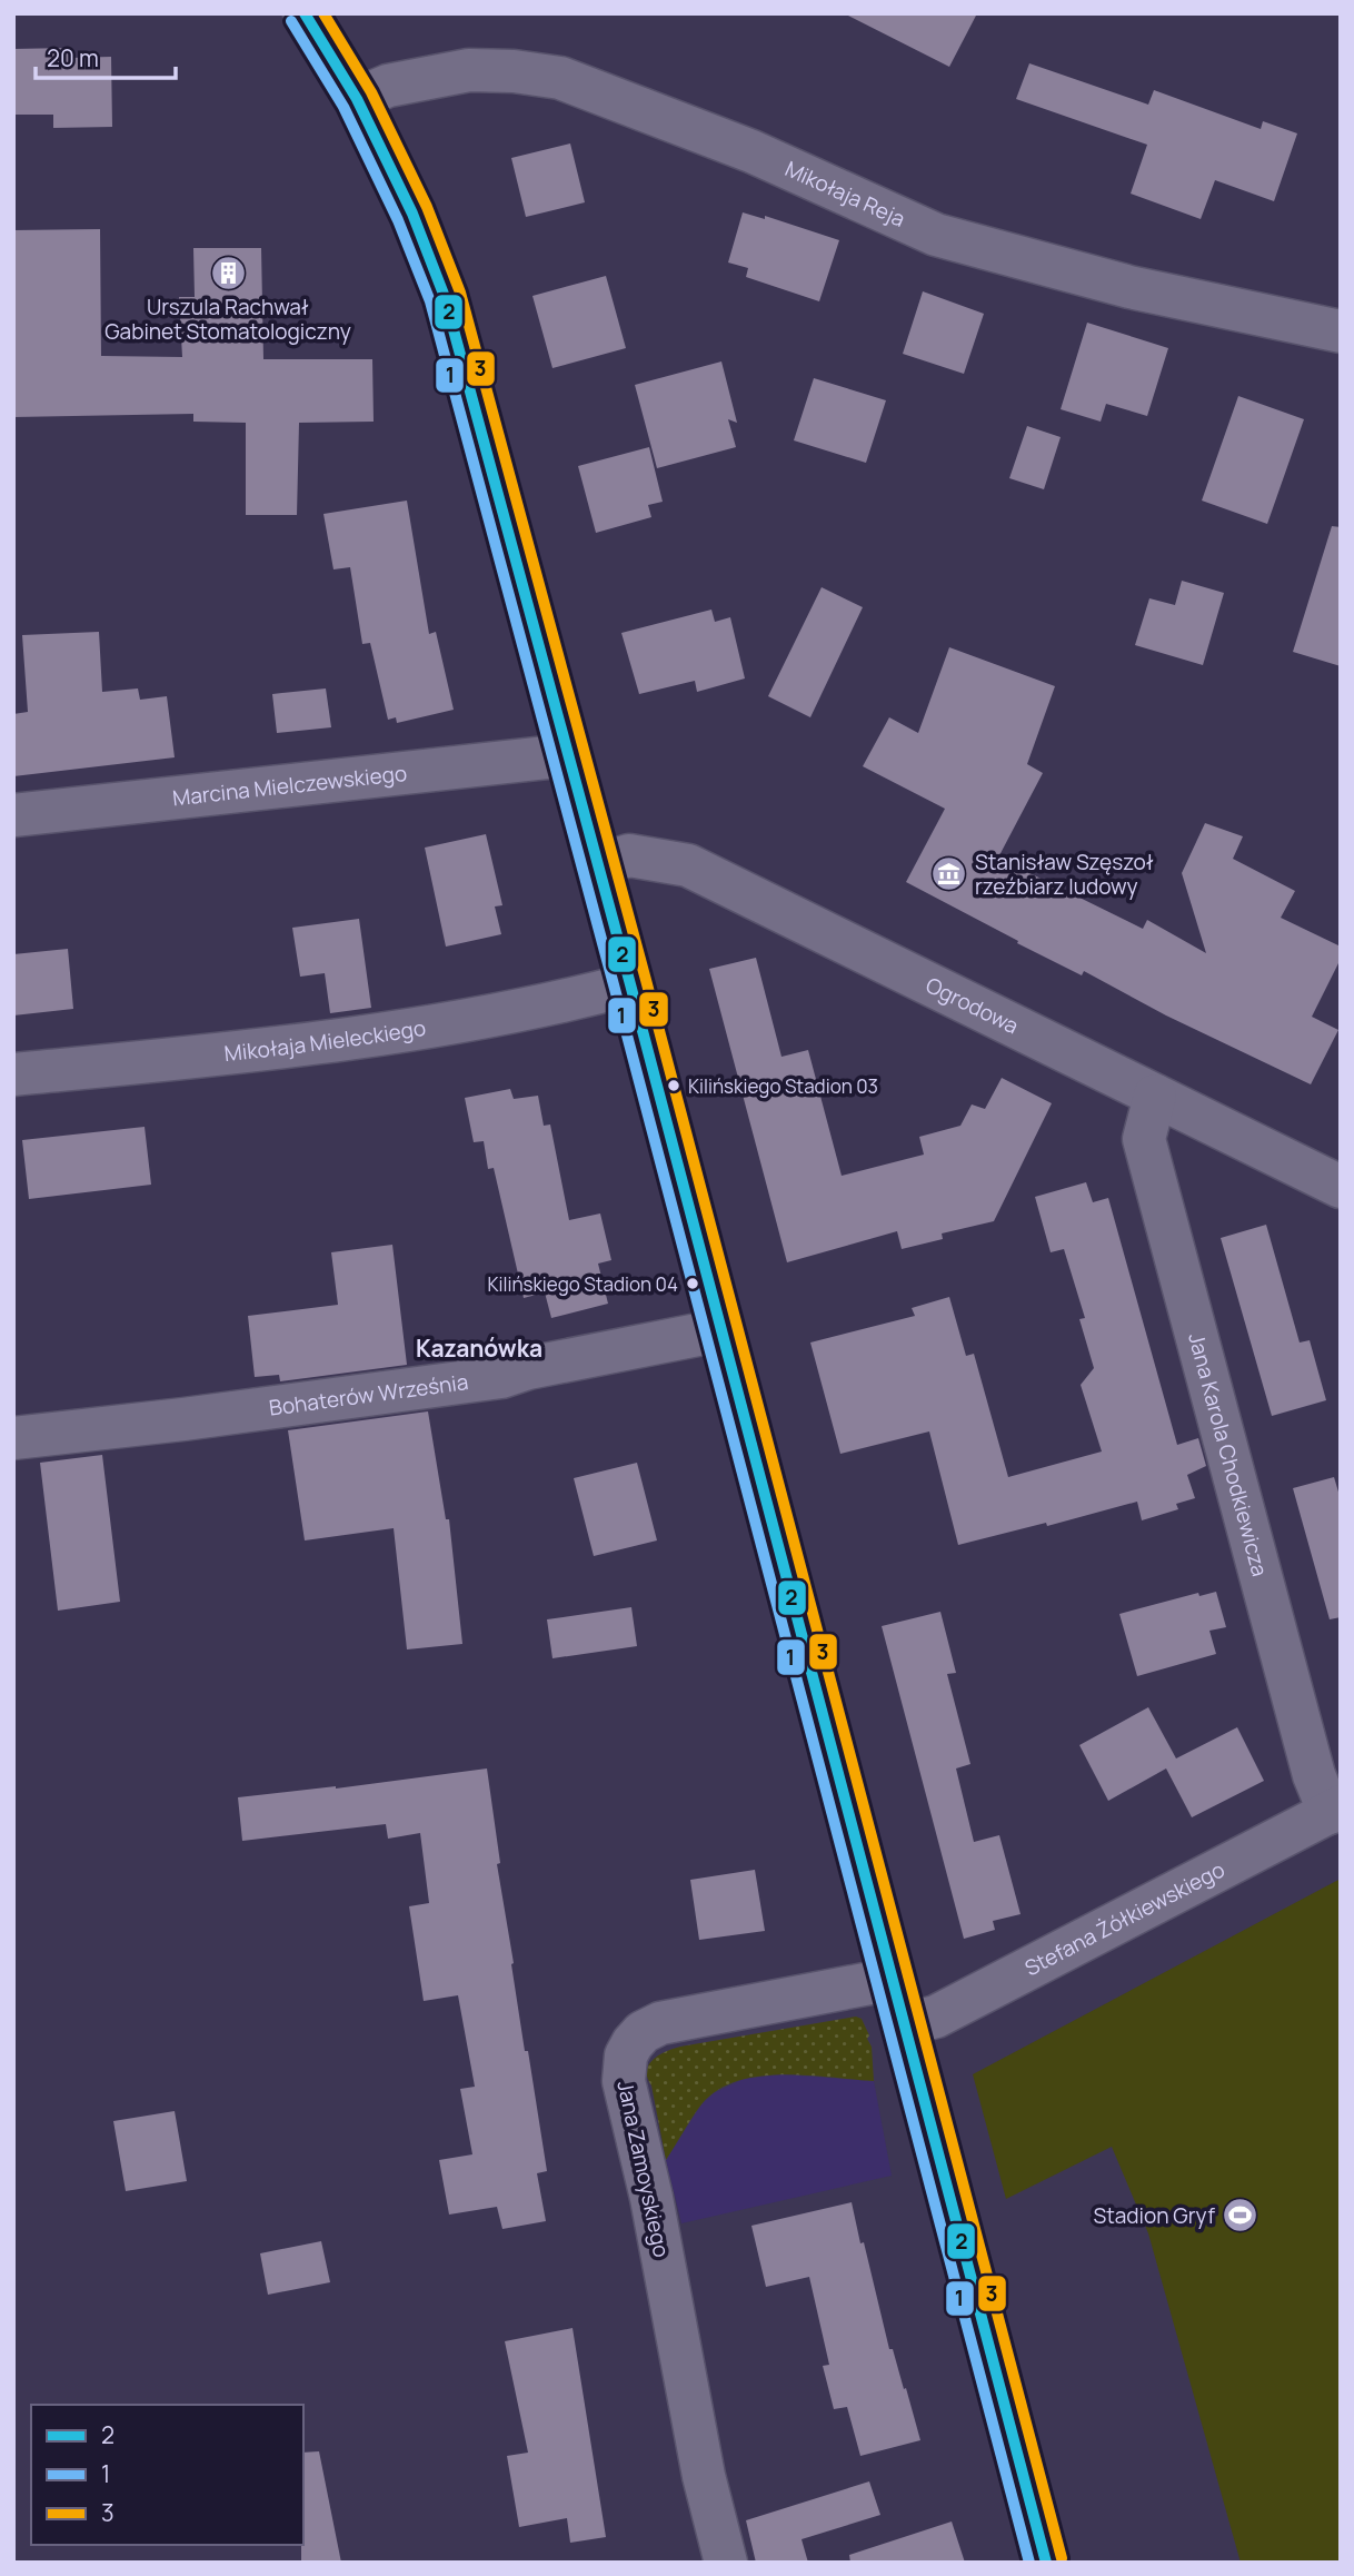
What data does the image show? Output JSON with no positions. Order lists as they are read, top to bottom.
{
  "streets": {
    "street": [
      "Mikołaja Reja",
      "Marcina Mielczewskiego",
      "Ogrodowa",
      "Mikołaja Mieleckiego",
      "Bohaterów Września",
      "Jana Karola Chodkiewicza",
      "Stefana Żółkiewskiego",
      "Jana Zamoyskiego"
    ]
  },
  "crossings": [
    ["Ogrodowa", "Jana Karola Chodkiewicza"],
    ["Jana Karola Chodkiewicza", "Stefana Żółkiewskiego"]
  ],
  "districts": ["Kazanówka"],
  "places": {
    "building": ["Urszula Rachwał Gabinet Stomatologiczny"],
    "museum": ["Stanisław Szęszoł rzeźbiarz ludowy"],
    "other": ["Kilińskiego Stadion 03", "Kilińskiego Stadion 04"],
    "sports": ["Stadion Gryf"]
  },
  "lines": ["transit line 2", "transit line 3", "transit line 1"],
  "legend": ["2", "1", "3"],
  "scale_bar": "20 m"
}
